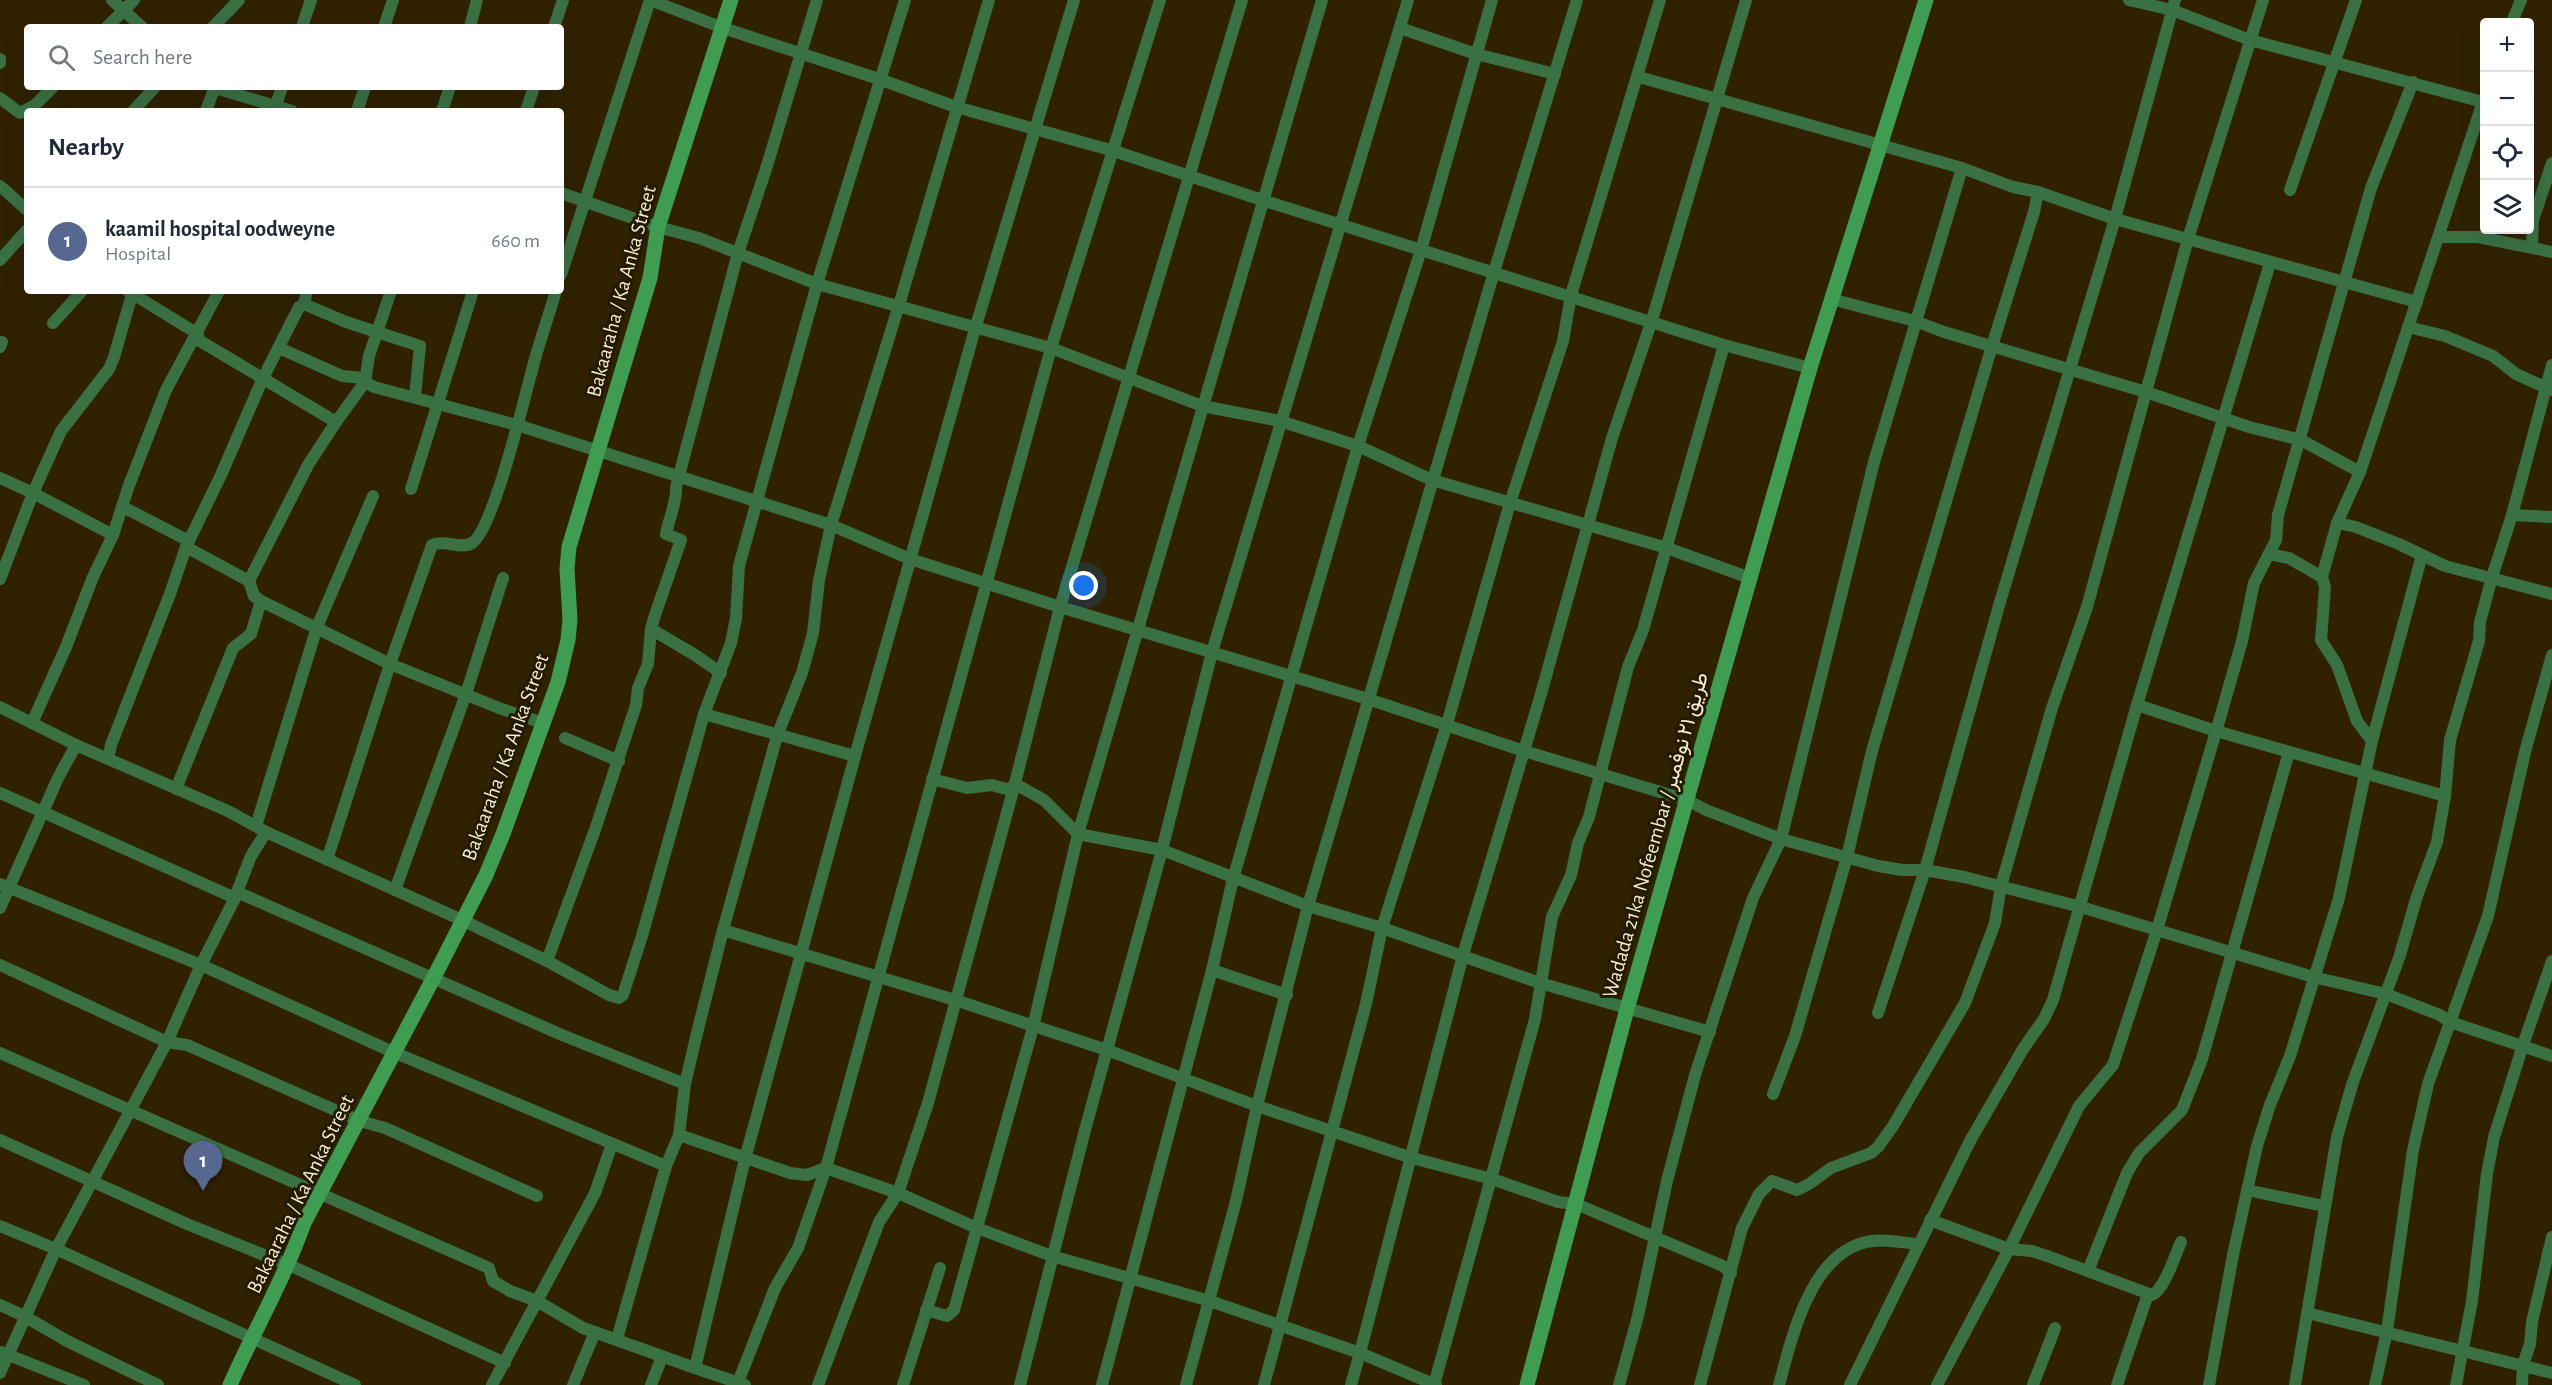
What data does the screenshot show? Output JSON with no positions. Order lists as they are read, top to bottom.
{
  "streets": {
    "street": ["Bakaaraha / Ka Anka Street", "Wadada 21ka Nofeembar / طريق ٢١ نوفمبر"]
  },
  "page": {
    "map_buttons": ["+", "−"],
    "search": "Search here",
    "heading": "Nearby",
    "list": [
      {
        "mark": "1",
        "name": "kaamil hospital oodweyne",
        "note": "Hospital",
        "value": "660 m"
      }
    ],
    "pins": "1"
  }
}
